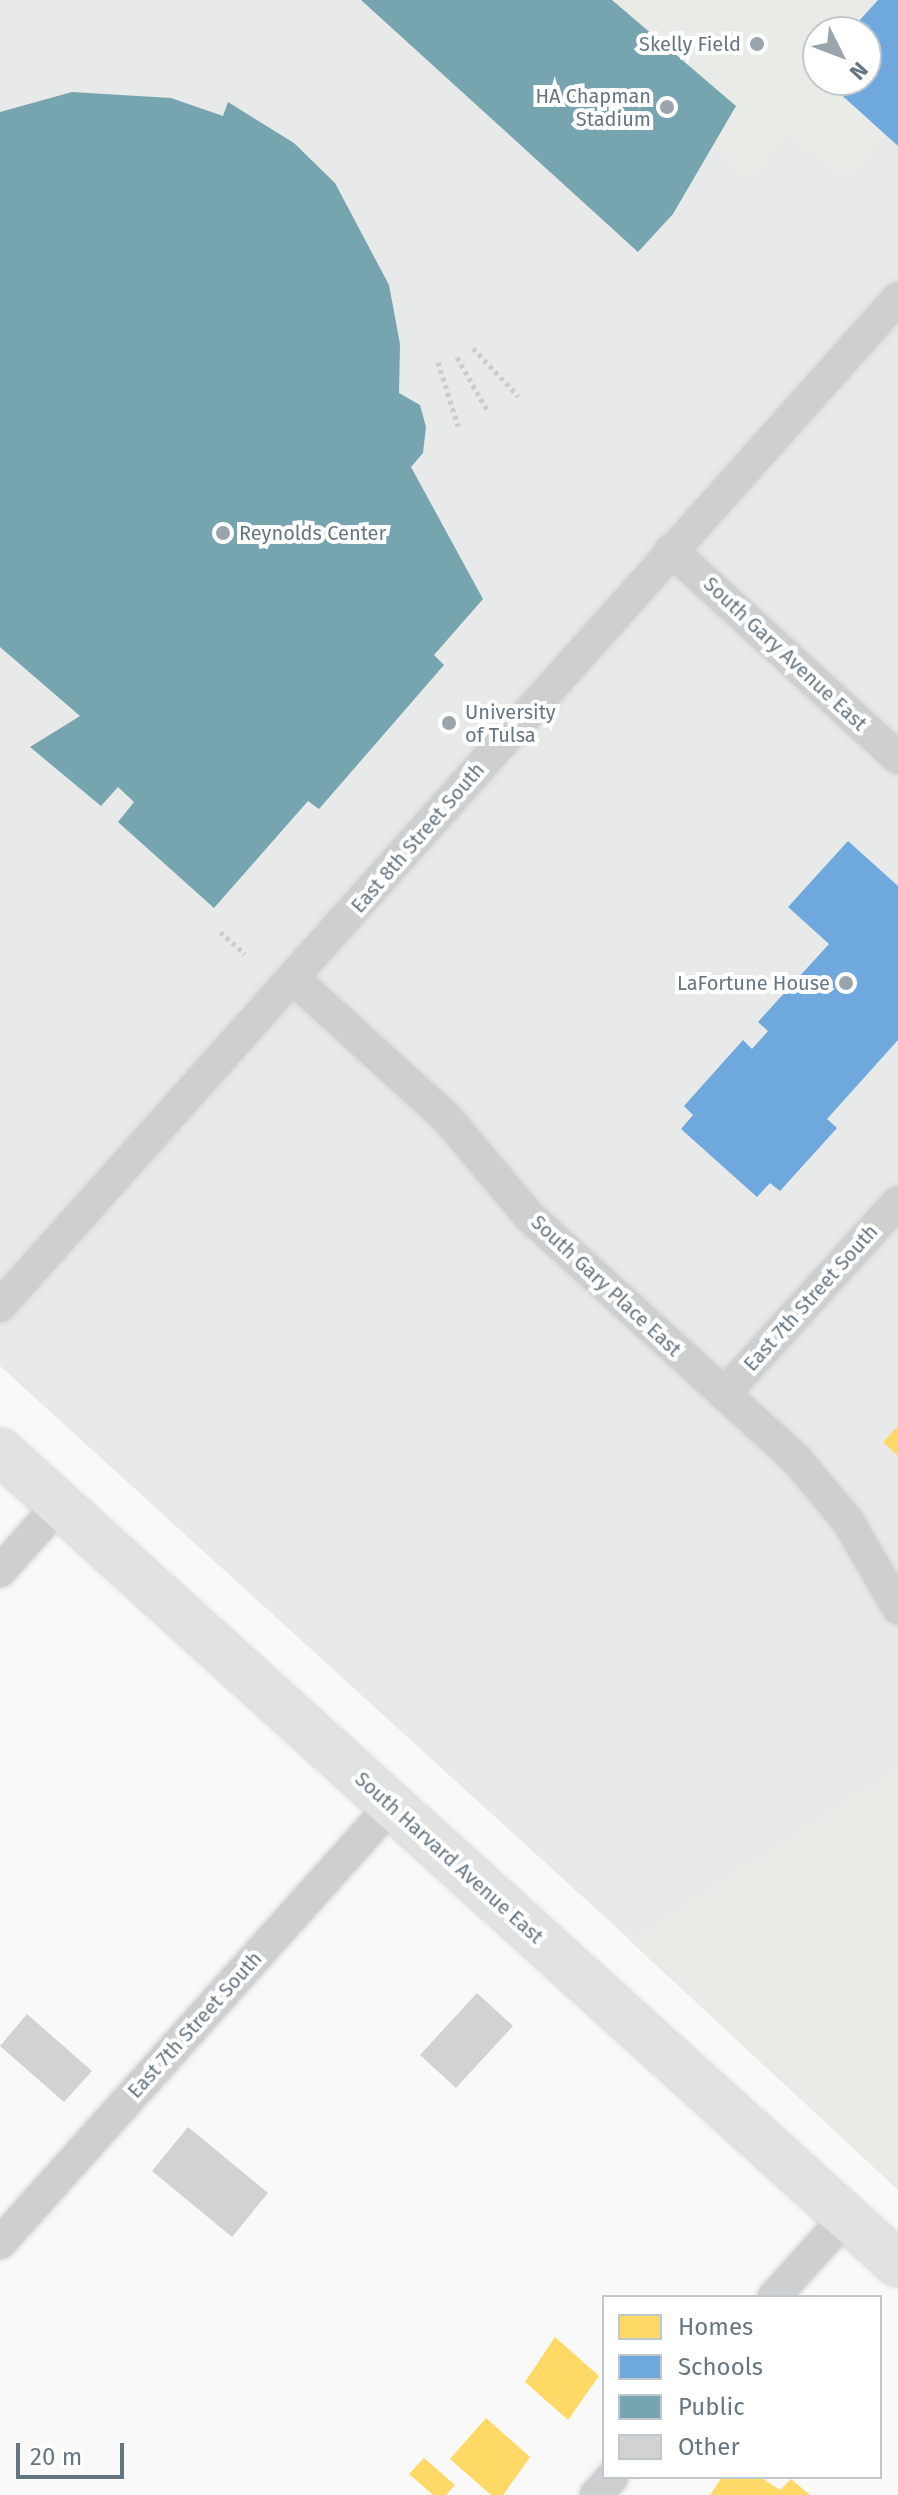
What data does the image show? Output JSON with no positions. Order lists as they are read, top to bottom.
{
  "streets": {
    "main road": ["South Harvard Avenue East"],
    "street": [
      "South Gary Avenue East",
      "East 8th Street South",
      "South Gary Place East",
      "East 7th Street South"
    ]
  },
  "crossings": [
    ["South Gary Avenue East", "East 8th Street South"],
    ["East 8th Street South", "South Gary Place East"],
    ["South Gary Place East", "East 7th Street South"],
    ["East 7th Street South", "South Harvard Avenue East"]
  ],
  "places": [
    "Skelly Field",
    "HA Chapman Stadium",
    "Reynolds Center",
    "University of Tulsa",
    "LaFortune House"
  ],
  "legend": [
    "Homes",
    "Schools",
    "Public",
    "Other"
  ],
  "scale_bar": "20 m",
  "north": "bottom right"
}
